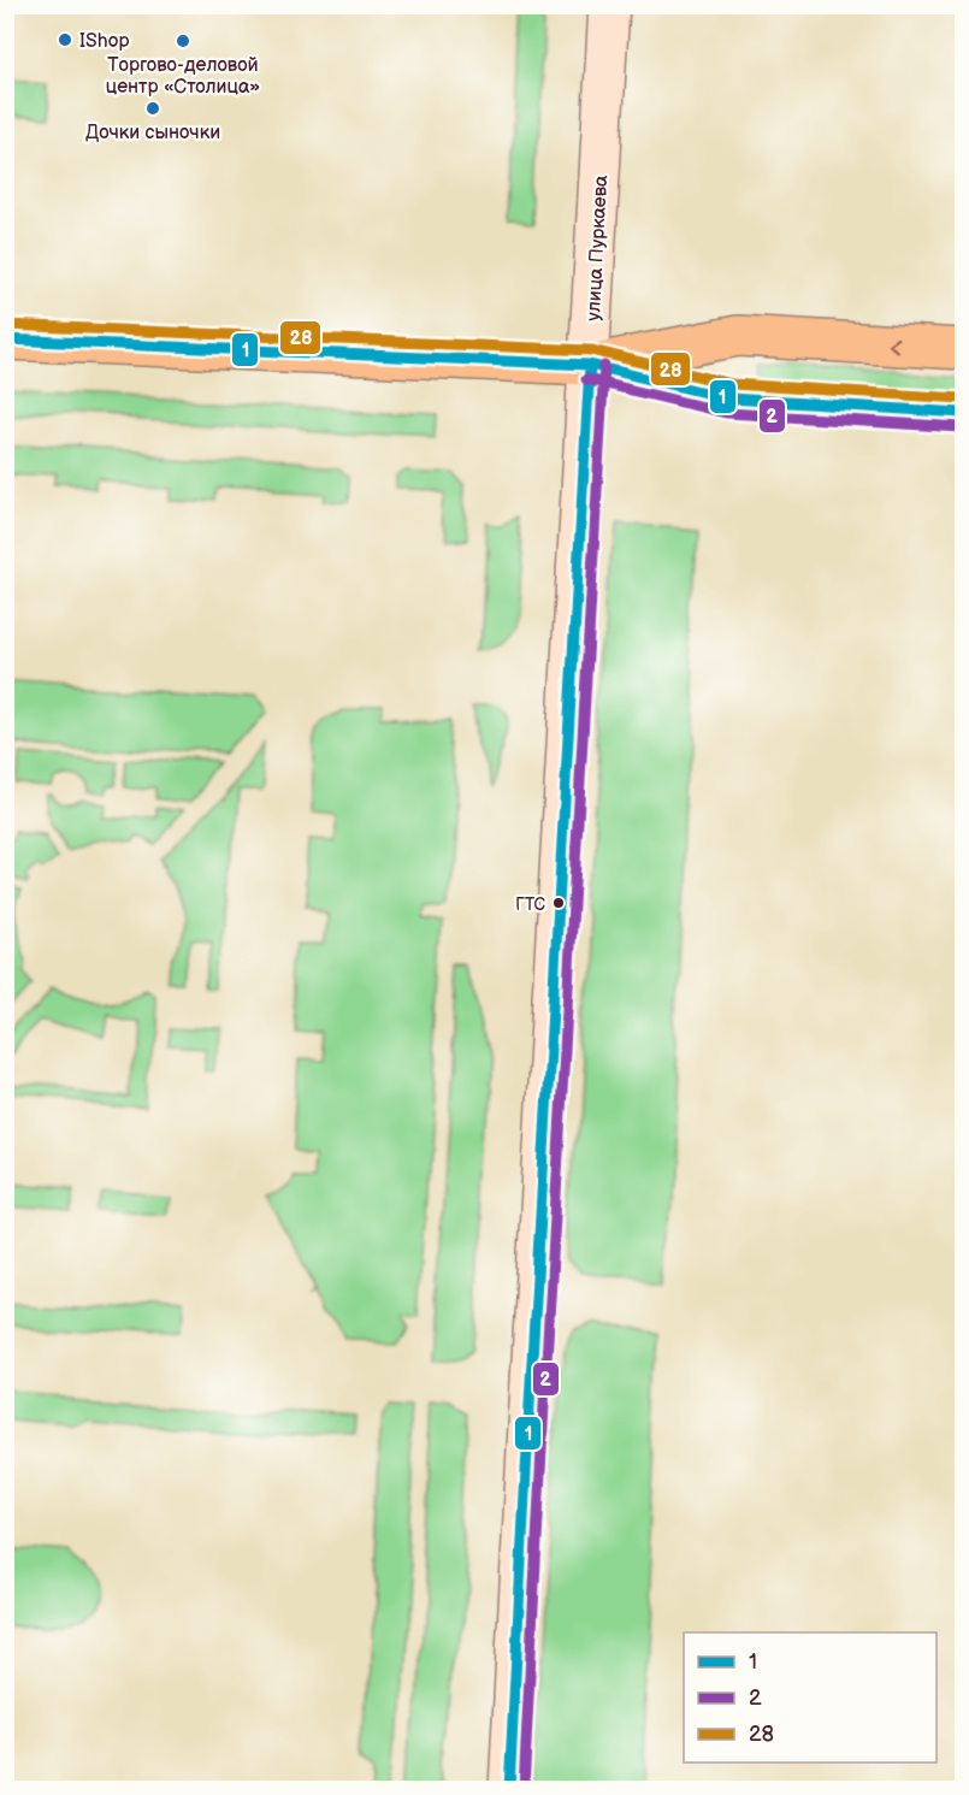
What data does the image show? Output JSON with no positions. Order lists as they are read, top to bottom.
{
  "streets": {
    "main road": ["улица Пуркаева"]
  },
  "places": [
    "IShop",
    "Торгово-деловой центр «Столица»",
    "Дочки сыночки",
    "ГТС"
  ],
  "lines": ["transit line 28", "transit line 1", "transit line 2"],
  "legend": ["1", "2", "28"]
}
